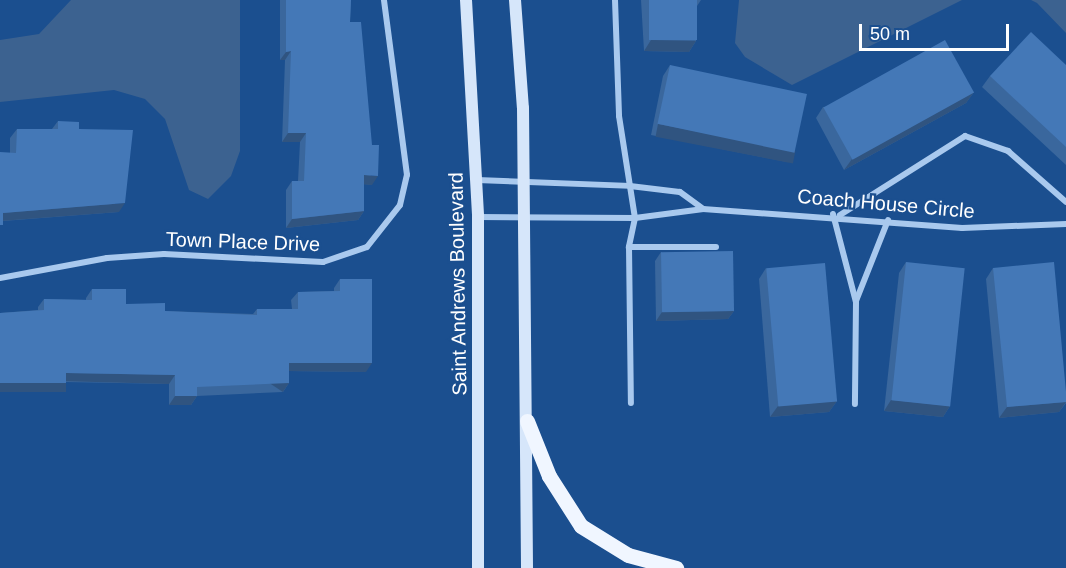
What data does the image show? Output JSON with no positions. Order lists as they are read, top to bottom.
{
  "streets": {
    "street": ["Coach House Circle", "Town Place Drive", "Saint Andrews Boulevard"]
  },
  "crossings": [
    ["Coach House Circle", "Saint Andrews Boulevard"]
  ],
  "scale_bar": "50 m"
}
